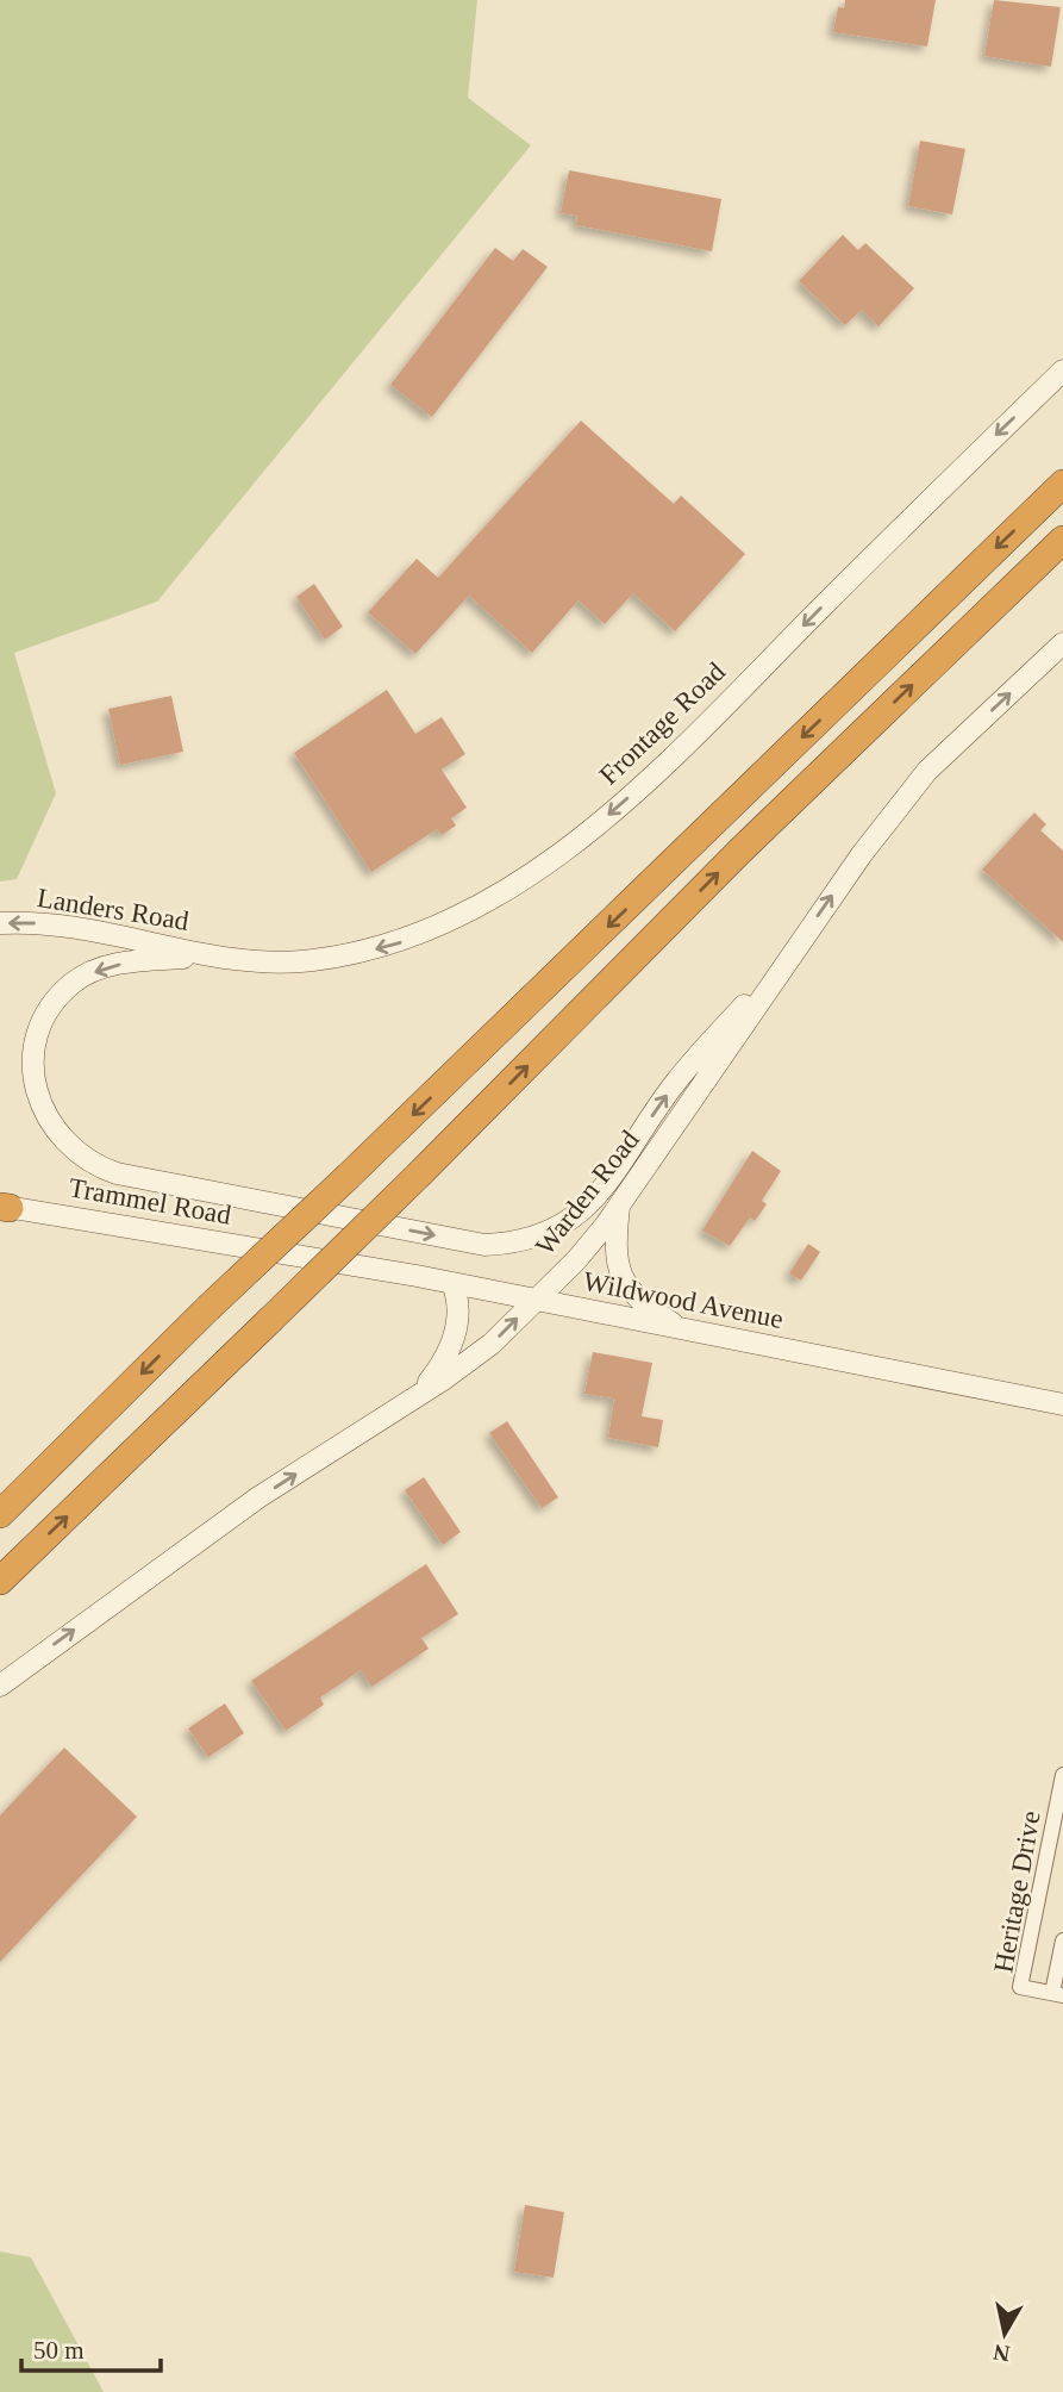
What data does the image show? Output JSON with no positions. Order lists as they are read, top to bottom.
{
  "streets": {
    "main road": [
      "Frontage Road",
      "Landers Road",
      "Warden Road",
      "Trammel Road",
      "Wildwood Avenue"
    ],
    "street": ["Heritage Drive"]
  },
  "crossings": [
    ["Frontage Road", "Landers Road"],
    ["Warden Road", "Wildwood Avenue"],
    ["Trammel Road", "Wildwood Avenue"]
  ],
  "one_way": ["Frontage Road", "Landers Road", "Warden Road"],
  "scale_bar": "50 m",
  "north": "bottom"
}
